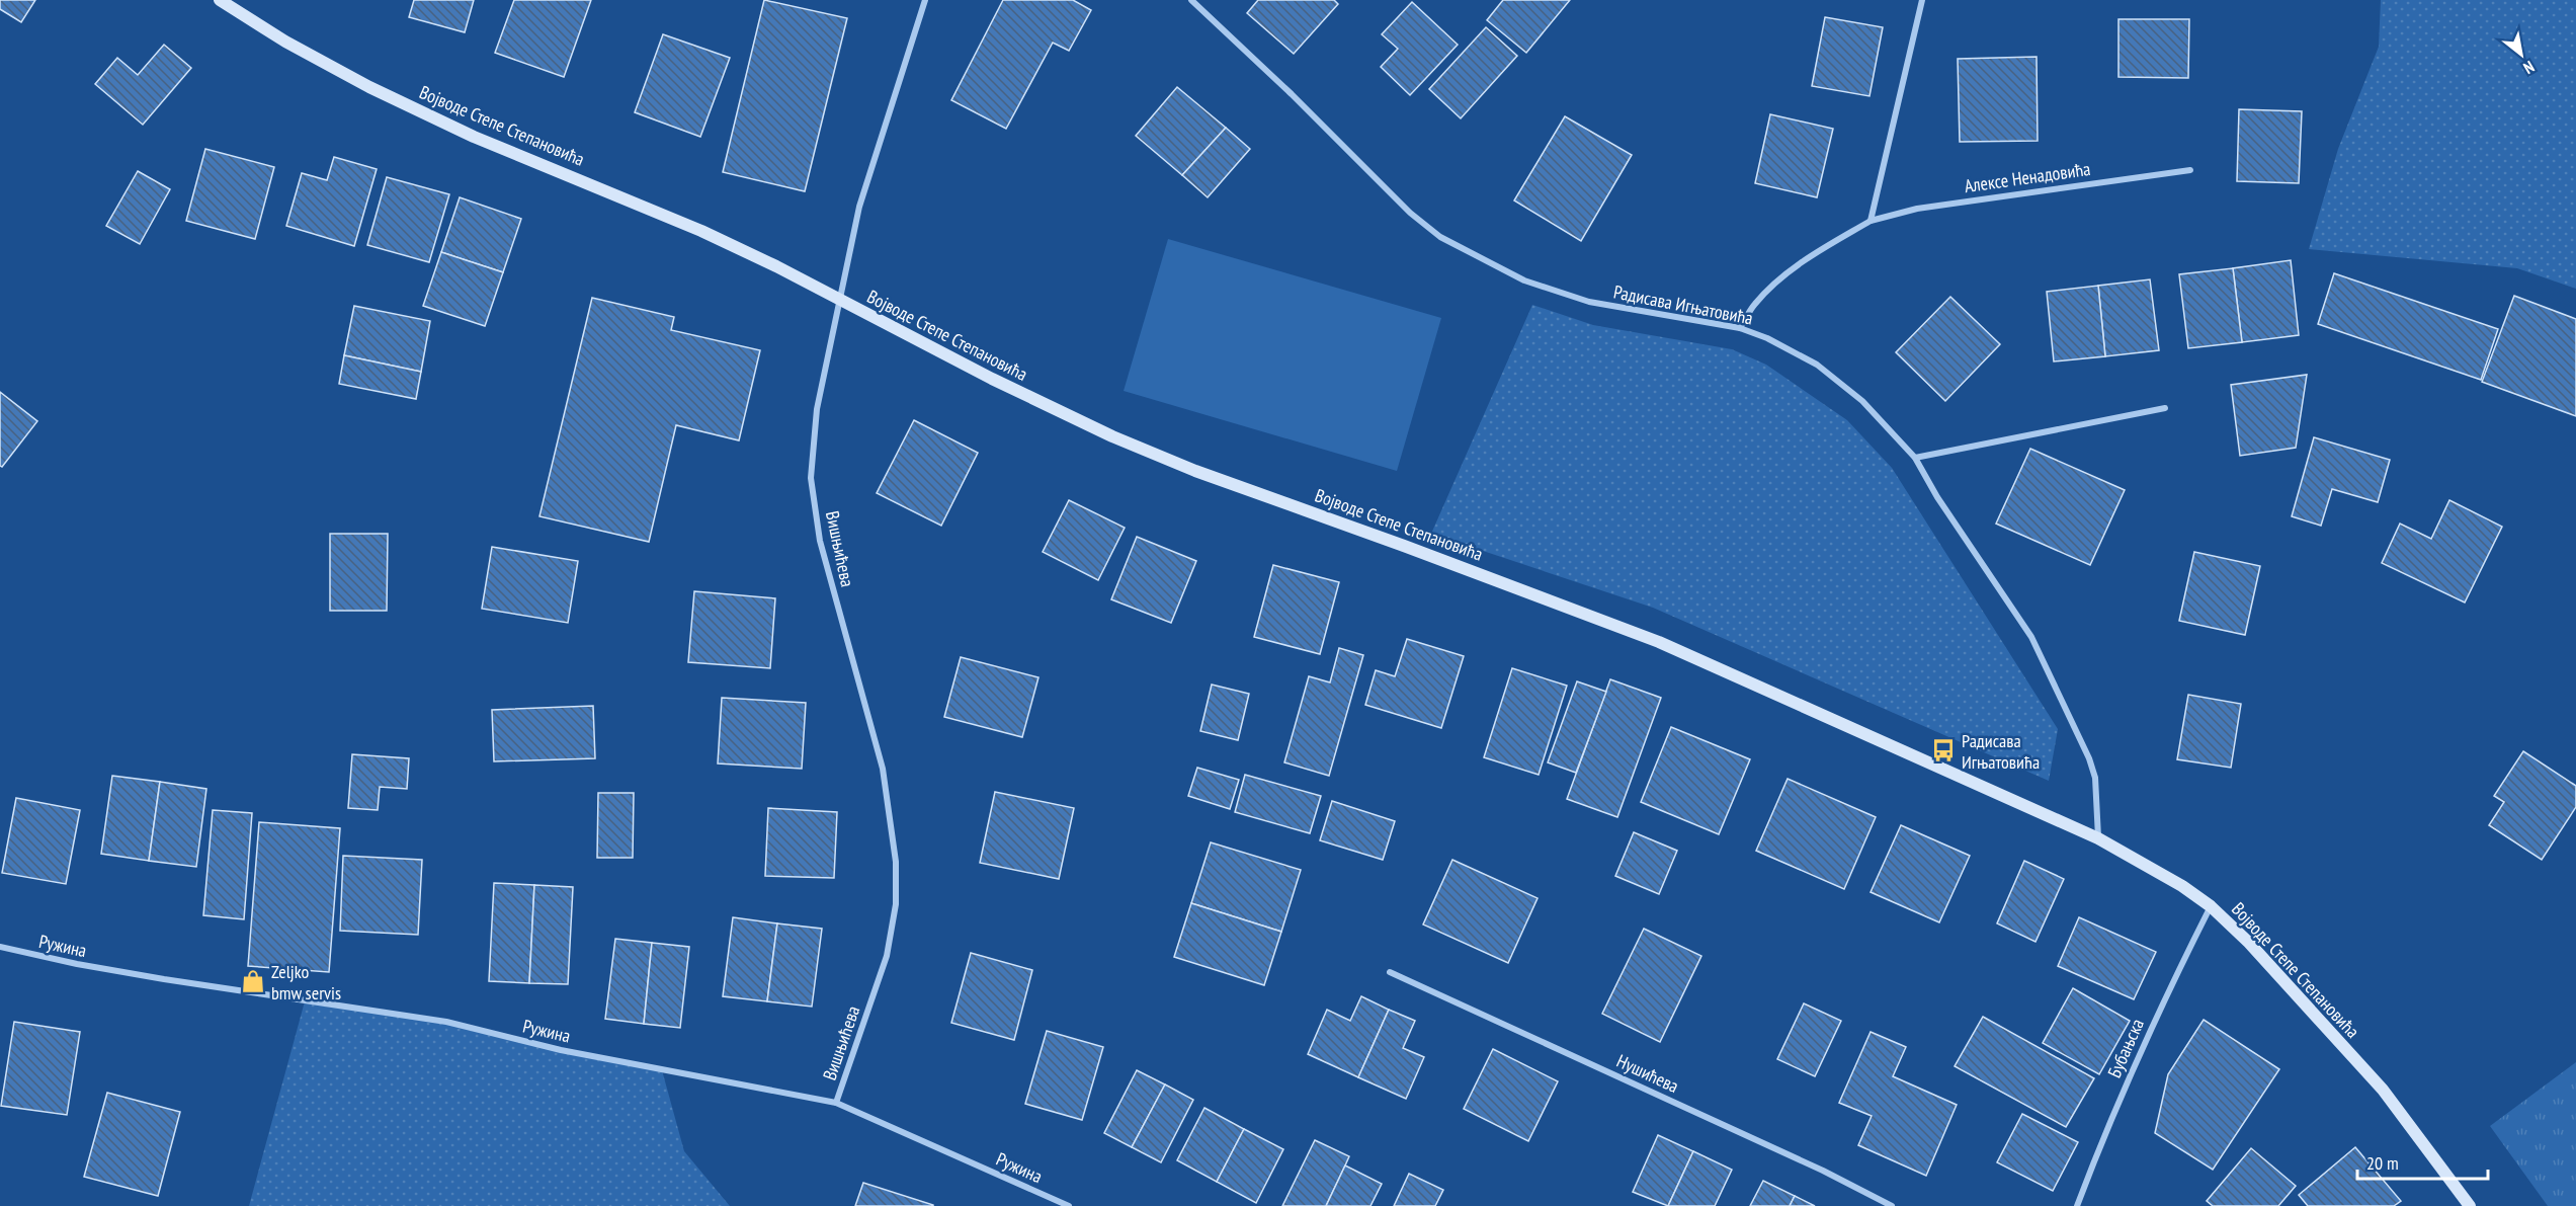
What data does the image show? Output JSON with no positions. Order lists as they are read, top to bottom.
{
  "streets": {
    "street": [
      "Војводе Степе Степановића",
      "Алексе Ненадовића",
      "Радисава Игњатовића",
      "Вишњићева",
      "Ружина",
      "Бубањска",
      "Нушићева"
    ]
  },
  "crossings": [
    ["Војводе Степе Степановића", "Радисава Игњатовића"],
    ["Војводе Степе Степановића", "Вишњићева"],
    ["Војводе Степе Степановића", "Бубањска"],
    ["Алексе Ненадовића", "Радисава Игњатовића"],
    ["Вишњићева", "Ружина"]
  ],
  "places": {
    "bus stop": ["Радисава Игњатовића"],
    "shop": ["Zeljko bmw servis"]
  },
  "scale_bar": "20 m",
  "north": "bottom right"
}
